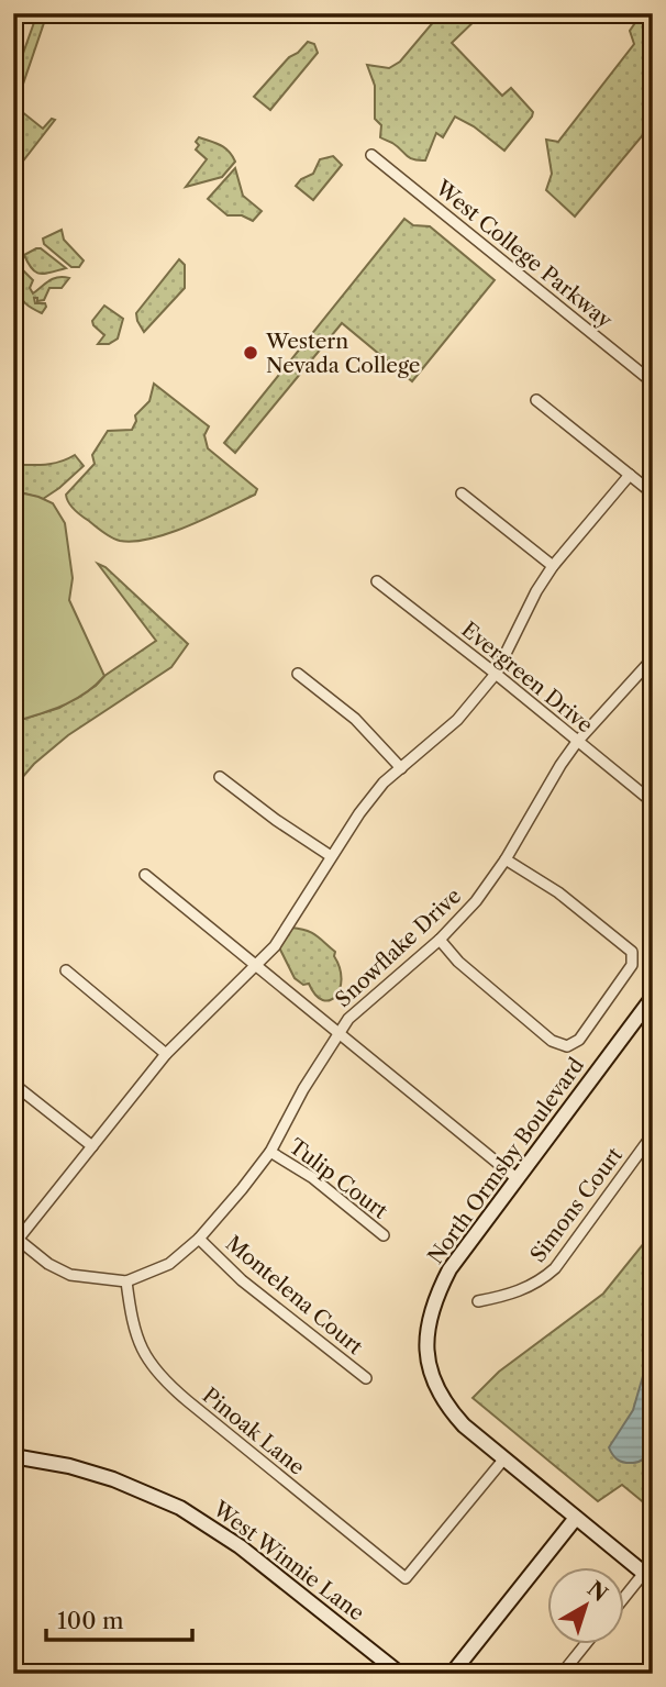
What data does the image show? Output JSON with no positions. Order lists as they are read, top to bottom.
{
  "streets": {
    "street": [
      "West College Parkway",
      "Evergreen Drive",
      "Snowflake Drive",
      "North Ormsby Boulevard",
      "Tulip Court",
      "Simons Court",
      "Montelena Court",
      "Pinoak Lane",
      "West Winnie Lane"
    ]
  },
  "crossings": [
    ["Evergreen Drive", "Snowflake Drive"],
    ["Snowflake Drive", "Tulip Court"],
    ["Snowflake Drive", "Montelena Court"],
    ["Snowflake Drive", "Pinoak Lane"],
    ["North Ormsby Boulevard", "Pinoak Lane"]
  ],
  "places": ["Western Nevada College"],
  "scale_bar": "100 m",
  "north": "top right"
}
